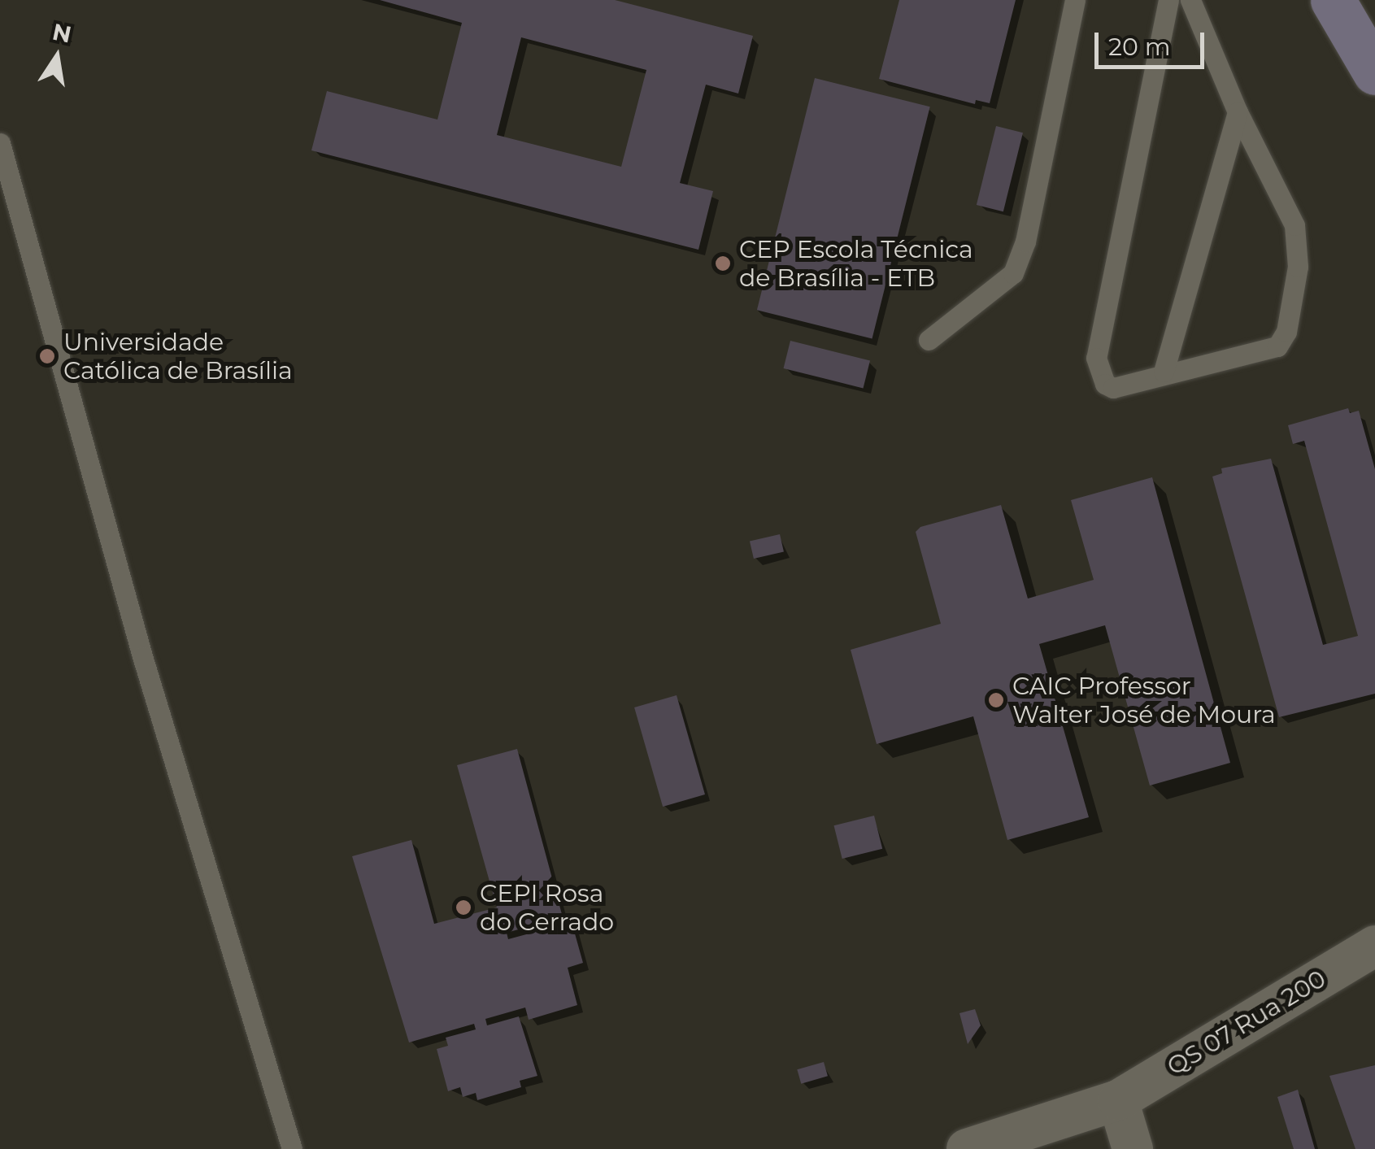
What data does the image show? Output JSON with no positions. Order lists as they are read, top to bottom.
{
  "streets": {
    "street": ["QS 07 Rua 200"]
  },
  "places": [
    "CEP Escola Técnica de Brasília - ETB",
    "Universidade Católica de Brasília",
    "CAIC Professor Walter José de Moura",
    "CEPI Rosa do Cerrado"
  ],
  "scale_bar": "20 m",
  "north": "top"
}
